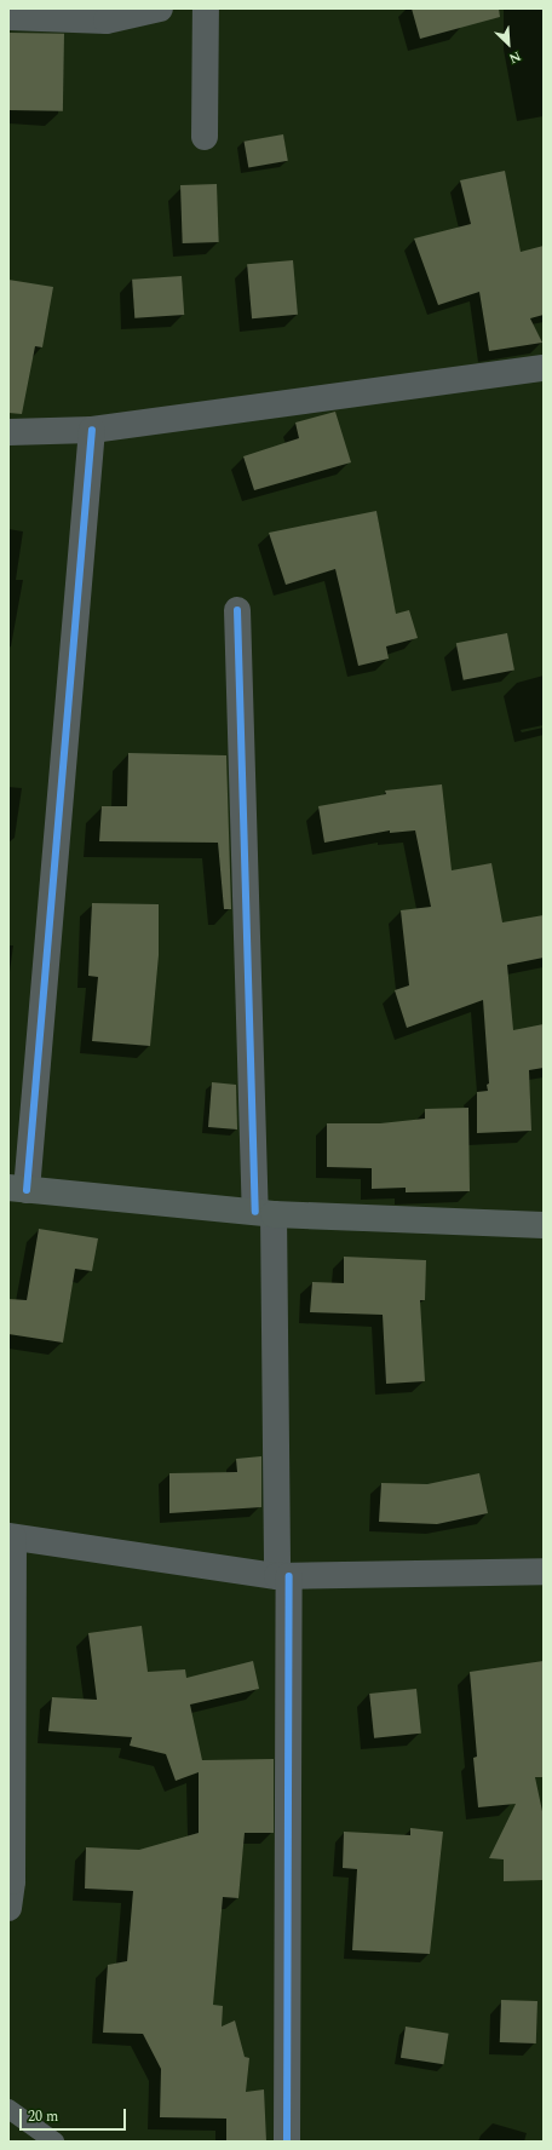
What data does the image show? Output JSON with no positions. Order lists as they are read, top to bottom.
{
  "scale_bar": "20 m",
  "north": "bottom right"
}
